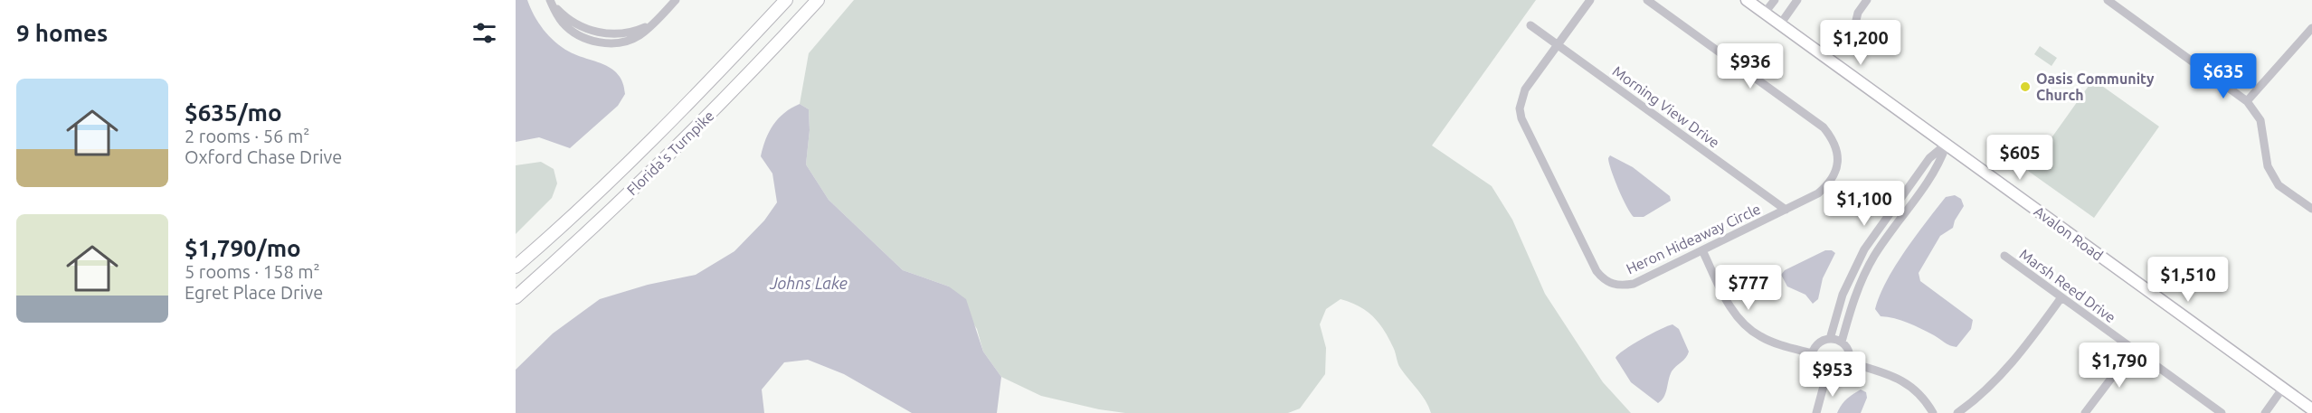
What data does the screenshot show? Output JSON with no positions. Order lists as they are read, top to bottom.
{
  "streets": {
    "highway": ["Florida's Turnpike"],
    "main road": ["Avalon Road"],
    "street": ["Morning View Drive", "Heron Hideaway Circle", "Marsh Reed Drive"]
  },
  "crossings": [
    ["Morning View Drive", "Heron Hideaway Circle"]
  ],
  "water": ["Johns Lake"],
  "places": ["Oasis Community Church"],
  "page": {
    "heading": "9 homes",
    "price": [
      "$1,200",
      "$936",
      "$635",
      "$605",
      "$1,100",
      "$1,510",
      "$777",
      "$1,790",
      "$953"
    ],
    "list": [
      {
        "name": "$635/mo",
        "note": "2 rooms · 56 m² · Oxford Chase Drive"
      },
      {
        "name": "$1,790/mo",
        "note": "5 rooms · 158 m² · Egret Place Drive"
      }
    ]
  }
}
